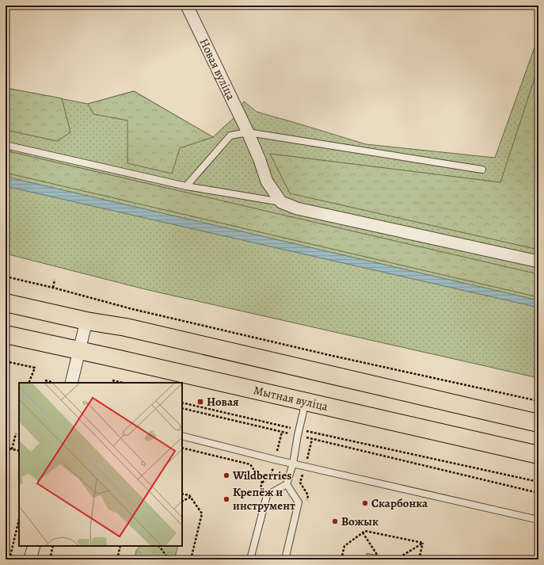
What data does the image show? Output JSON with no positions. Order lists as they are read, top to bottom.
{
  "streets": {
    "highway": ["Мытная вуліца"],
    "street": ["Новая вуліца"]
  },
  "places": {
    "transit": ["Новая"],
    "other": [
      "Wildberries",
      "Крепёж и инструмент",
      "Скарбонка",
      "Вожык"
    ]
  }
}
